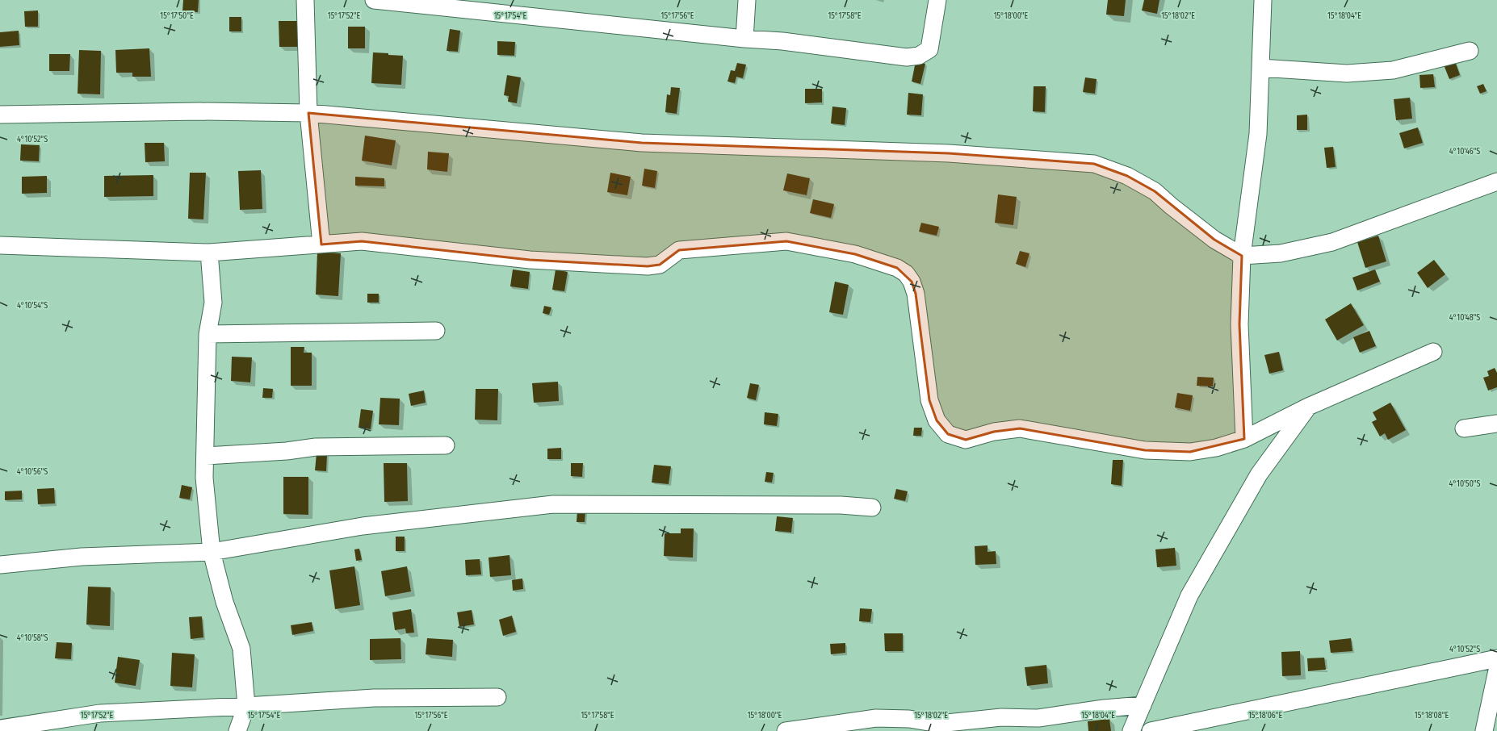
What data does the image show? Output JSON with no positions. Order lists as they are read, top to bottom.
{
  "coordinates": [
    "15°17'52\"E",
    "15°17'54\"E",
    "15°17'56\"E",
    "15°17'58\"E",
    "15°18'00\"E",
    "15°18'02\"E",
    "15°18'04\"E",
    "15°17'50\"E",
    "4°10'52\"S",
    "4°10'46\"S",
    "4°10'54\"S",
    "4°10'48\"S",
    "4°10'56\"S",
    "4°10'50\"S",
    "4°10'58\"S",
    "15°18'06\"E",
    "15°18'08\"E"
  ]
}
